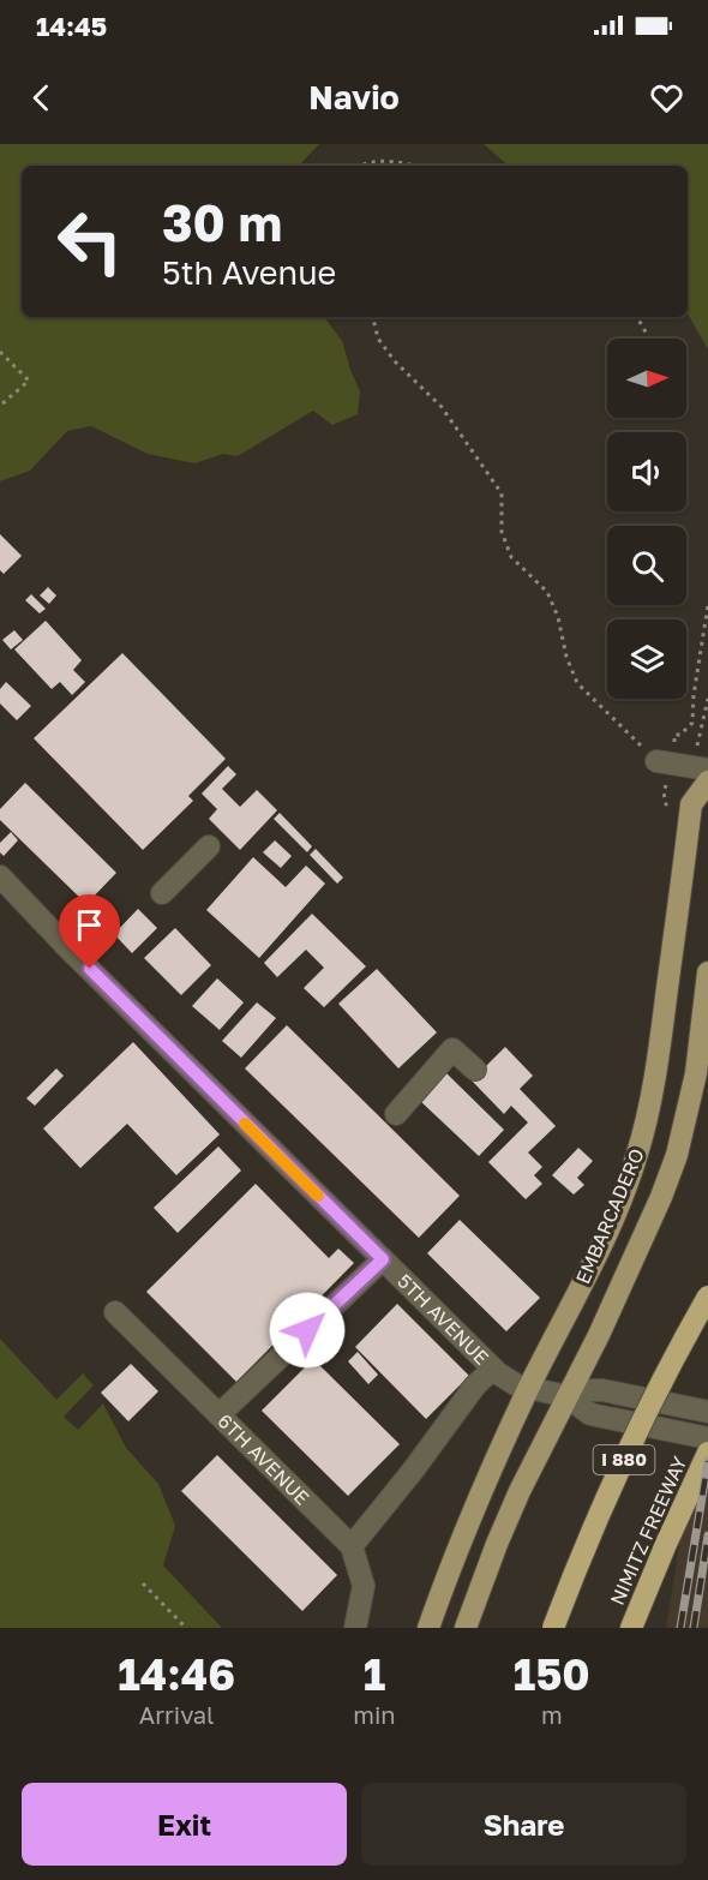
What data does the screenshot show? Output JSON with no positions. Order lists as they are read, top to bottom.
{
  "streets": {
    "highway": ["I 880", "NIMITZ FREEWAY"],
    "main road": ["EMBARCADERO"],
    "street": ["5TH AVENUE", "6TH AVENUE"]
  },
  "crossings": [
    ["EMBARCADERO", "5TH AVENUE"]
  ],
  "north": "right",
  "page": {
    "status": "14:45",
    "header": "Navio",
    "turn": ["30 m", "5th Avenue"],
    "eta": [
      "14:46",
      "Arrival",
      "1",
      "min",
      "150",
      "m"
    ],
    "buttons": ["Exit", "Share"]
  }
}
